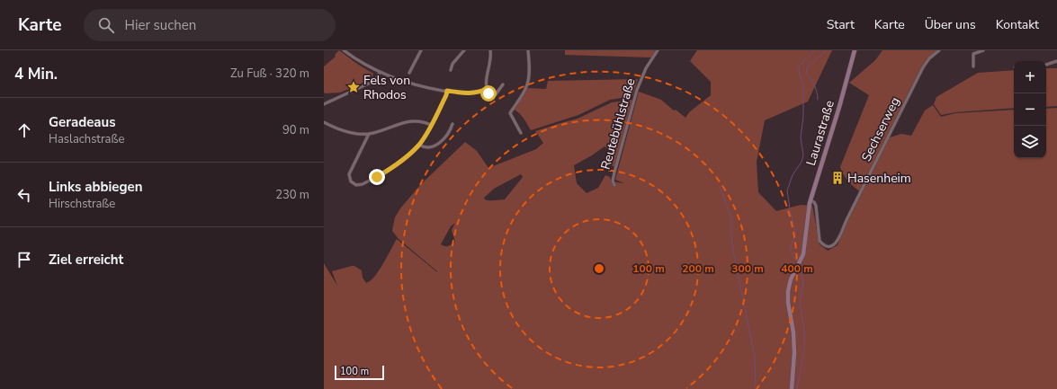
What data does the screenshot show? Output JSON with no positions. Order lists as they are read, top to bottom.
{
  "streets": {
    "street": ["Reutebühlstraße", "Sechserweg", "Laurastraße"]
  },
  "crossings": [
    ["Sechserweg", "Laurastraße"]
  ],
  "places": {
    "place": ["Fels von Rhodos"],
    "building": ["Hasenheim"]
  },
  "scale_bar": "100 m",
  "page": {
    "header": "Karte",
    "search": "Hier suchen",
    "nav": [
      "Start",
      "Karte",
      "Über uns",
      "Kontakt"
    ],
    "heading": ["4 Min.", "Zu Fuß · 320 m"],
    "map_buttons": ["+", "−"],
    "list": [
      ["Geradeaus", "Haslachstraße", "90 m"],
      ["Links abbiegen", "Hirschstraße", "230 m"],
      "Ziel erreicht"
    ],
    "scale": "100 m"
  },
  "rings": [
    "100 m",
    "200 m",
    "300 m",
    "400 m"
  ]
}
